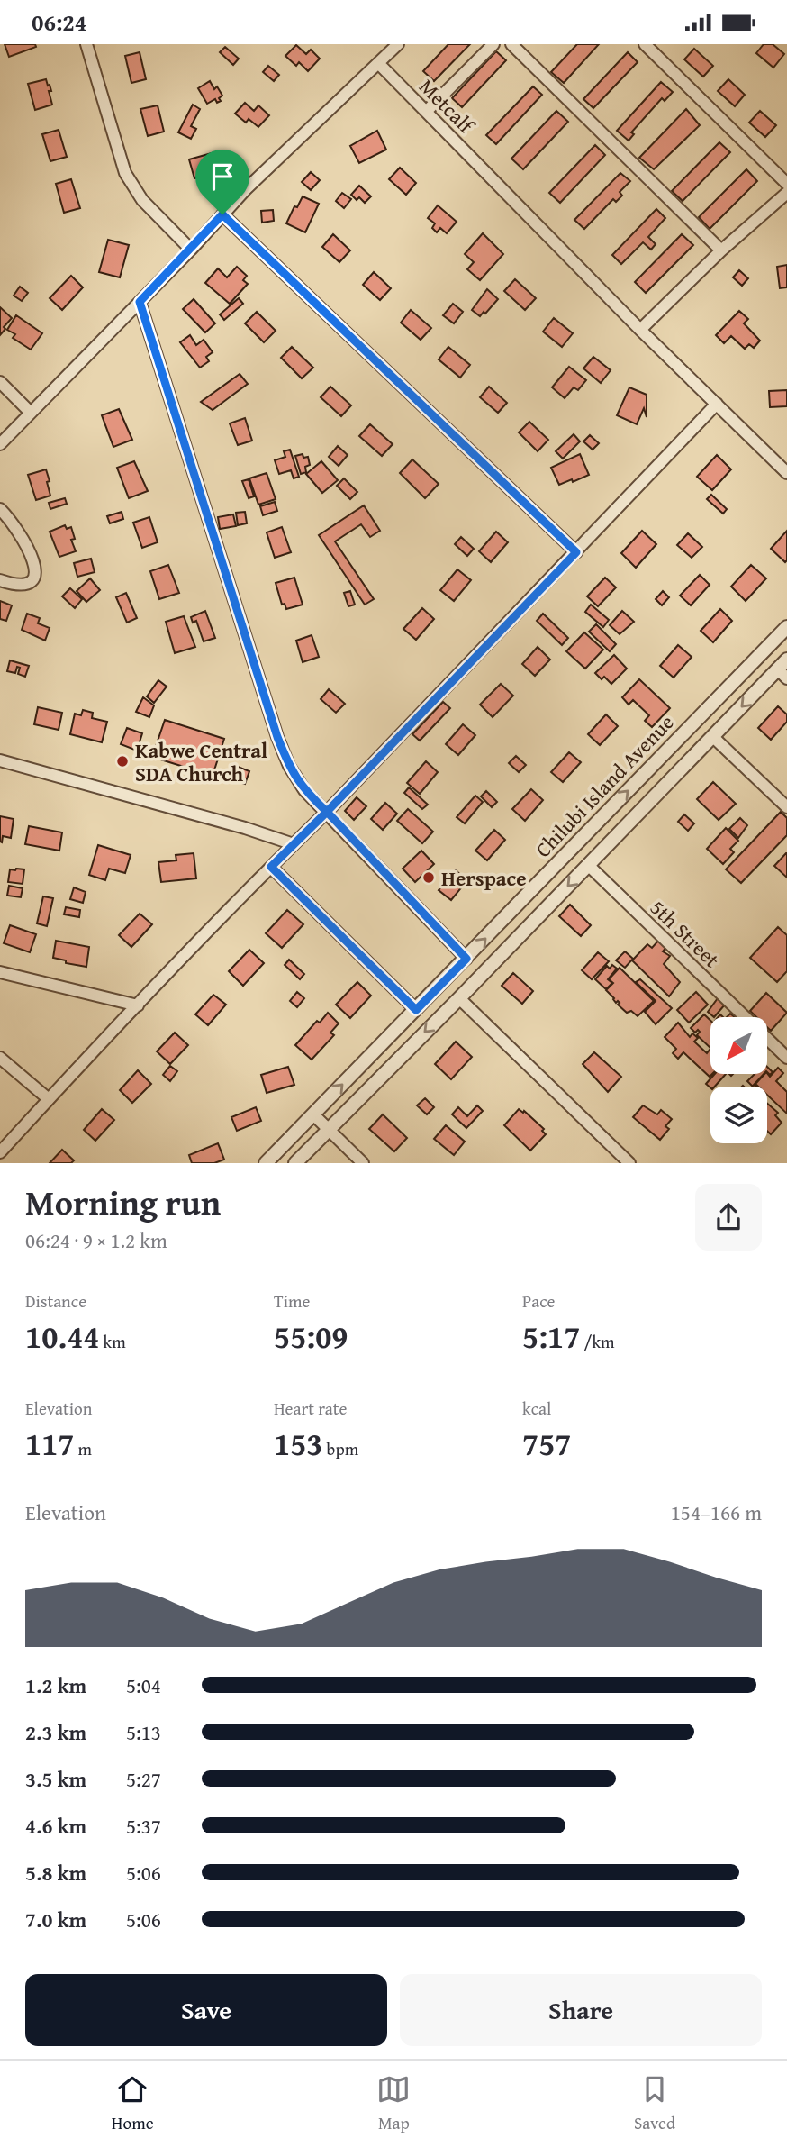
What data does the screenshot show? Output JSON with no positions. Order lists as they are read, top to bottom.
{
  "streets": {
    "street": ["Metcalf", "Chilubi Island Avenue", "5th Street"]
  },
  "places": ["Kabwe Central SDA Church", "Herspace"],
  "north": "bottom left",
  "page": {
    "status": "06:24",
    "heading": ["Morning run", "06:24 · 9 × 1.2 km"],
    "stats": [
      ["Distance", "10.44 km"],
      ["Time", "55:09"],
      ["Pace", "5:17 /km"],
      ["Elevation", "117 m"],
      ["Heart rate", "153 bpm"],
      ["kcal", "757"]
    ],
    "chart": ["Elevation", "154–166 m"],
    "list": [
      {
        "name": "1.2 km",
        "note": "5:04"
      },
      {
        "name": "2.3 km",
        "note": "5:13"
      },
      {
        "name": "3.5 km",
        "note": "5:27"
      },
      {
        "name": "4.6 km",
        "note": "5:37"
      },
      {
        "name": "5.8 km",
        "note": "5:06"
      },
      {
        "name": "7.0 km",
        "note": "5:06"
      }
    ],
    "buttons": ["Save", "Share"],
    "tabs": ["Home", "Map", "Saved"]
  }
}
